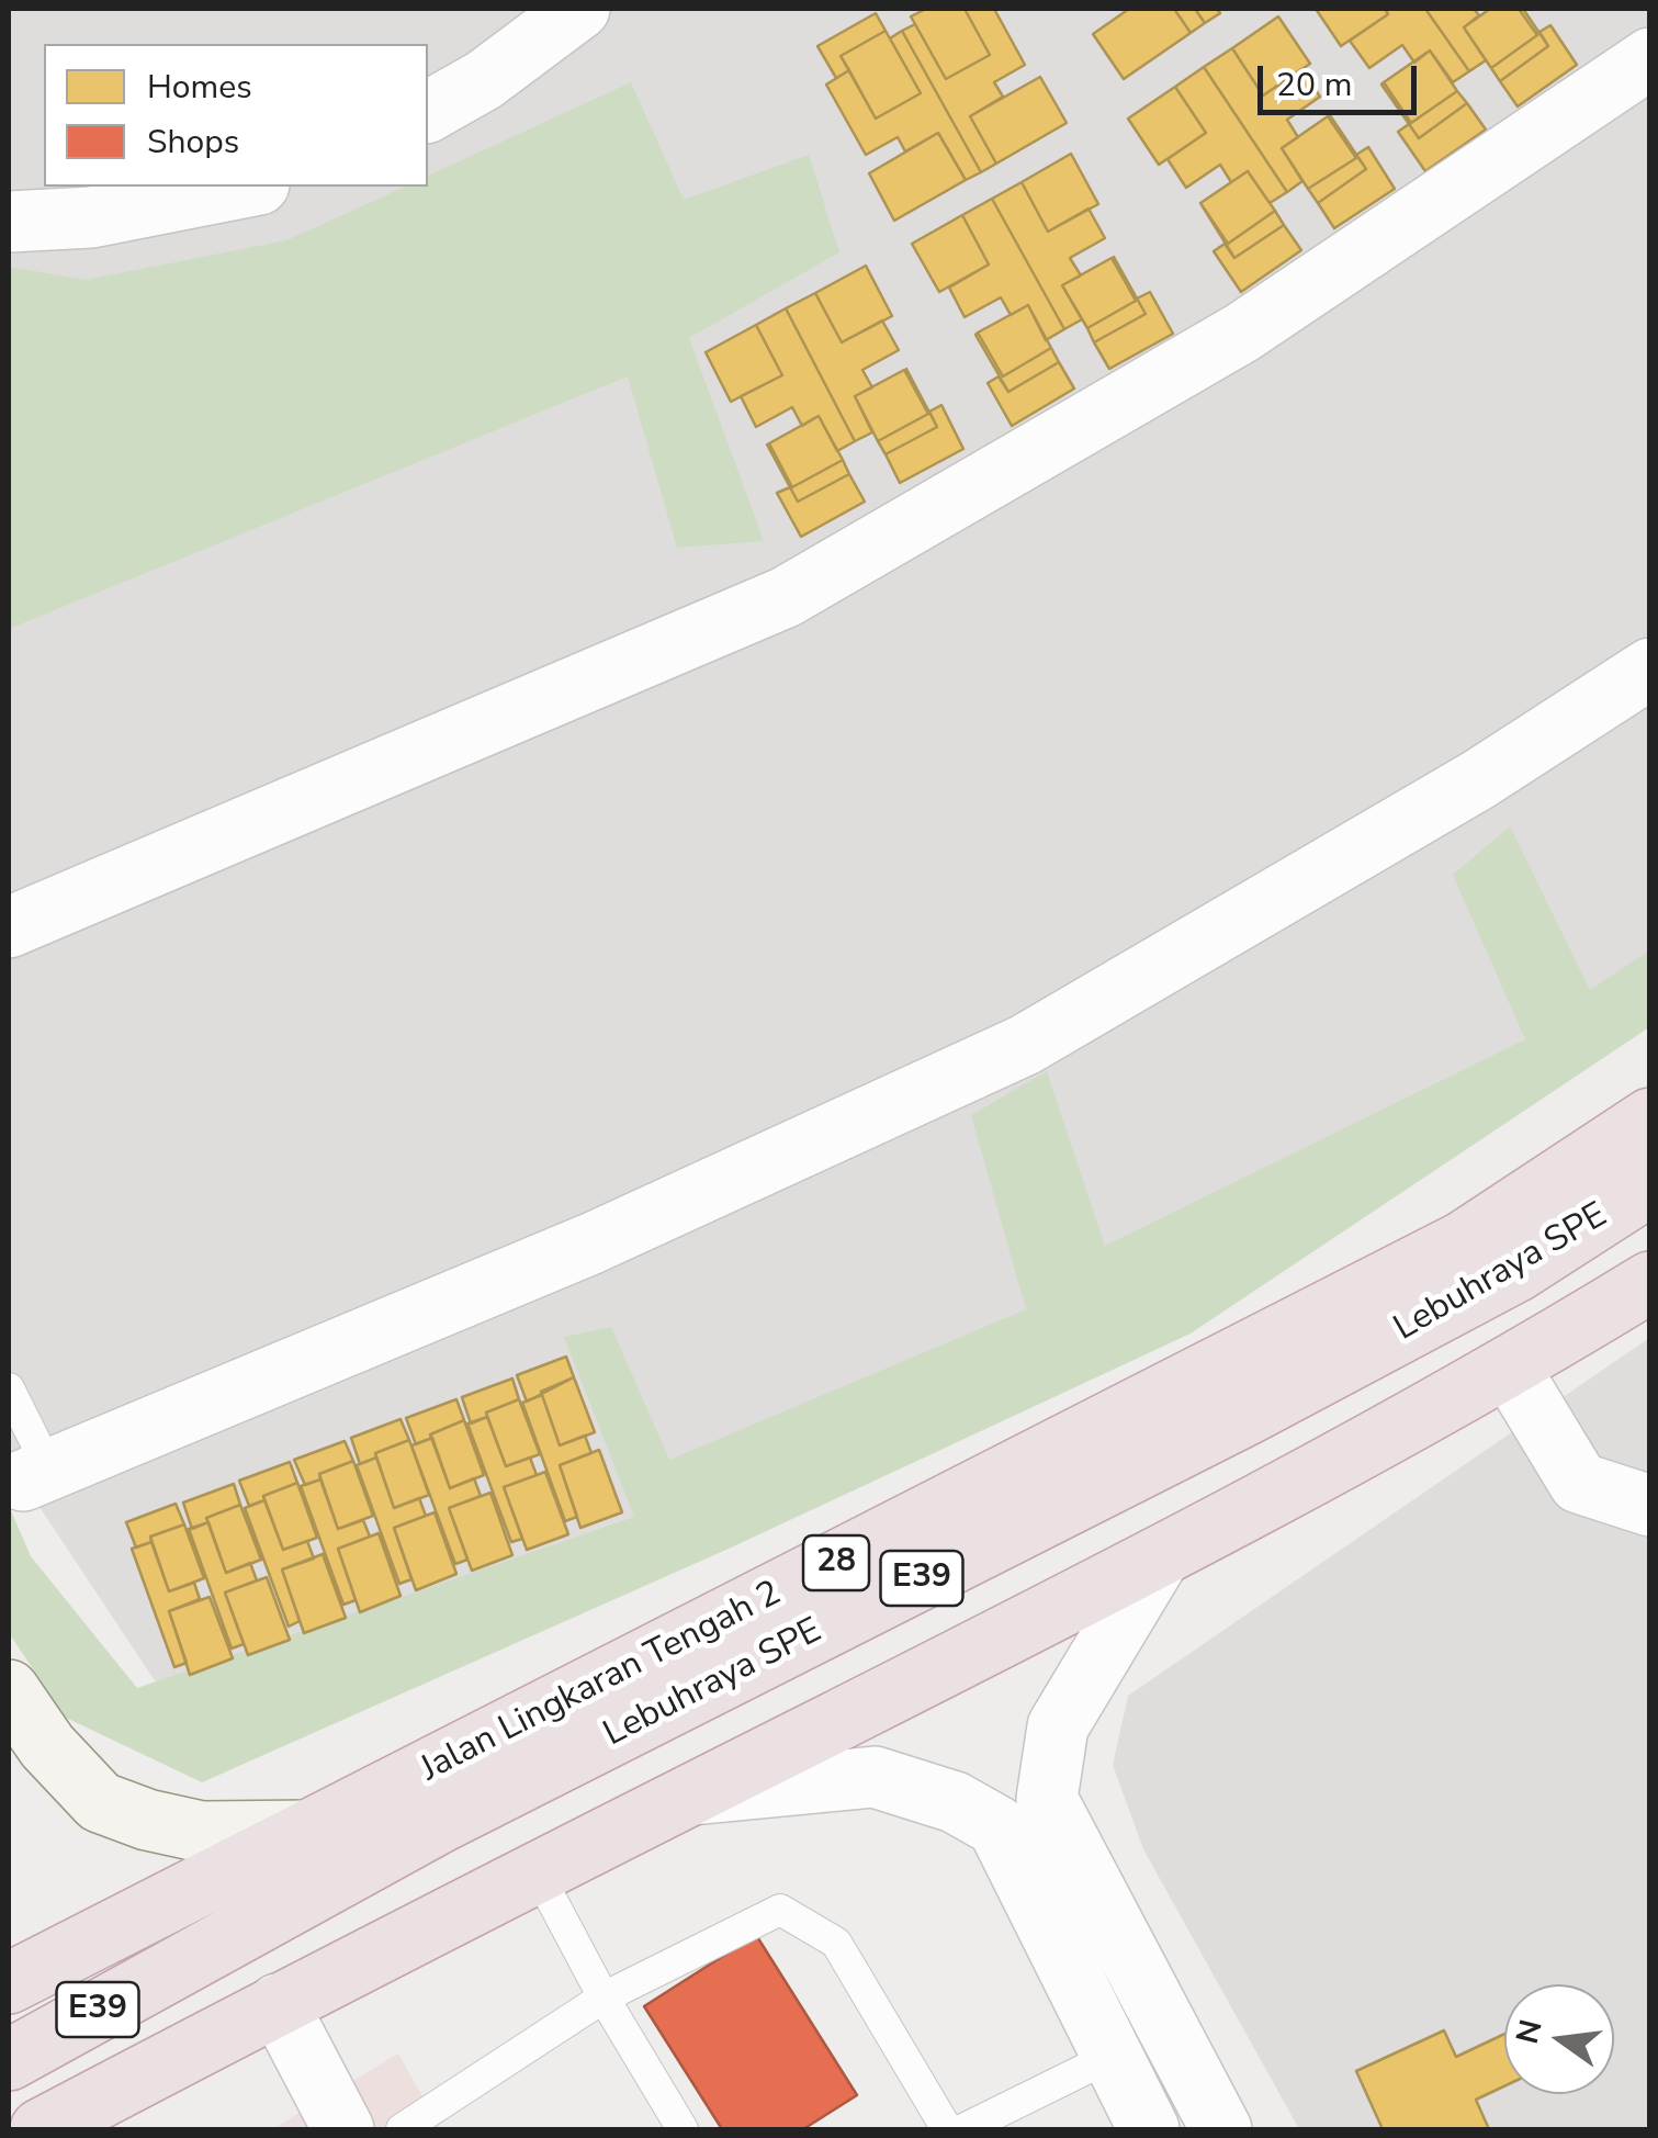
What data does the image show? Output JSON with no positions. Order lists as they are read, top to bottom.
{
  "streets": {
    "highway": [
      "Lebuhraya SPE",
      "28",
      "E39",
      "Jalan Lingkaran Tengah 2"
    ]
  },
  "legend": ["Homes", "Shops"],
  "scale_bar": "20 m",
  "north": "left"
}
